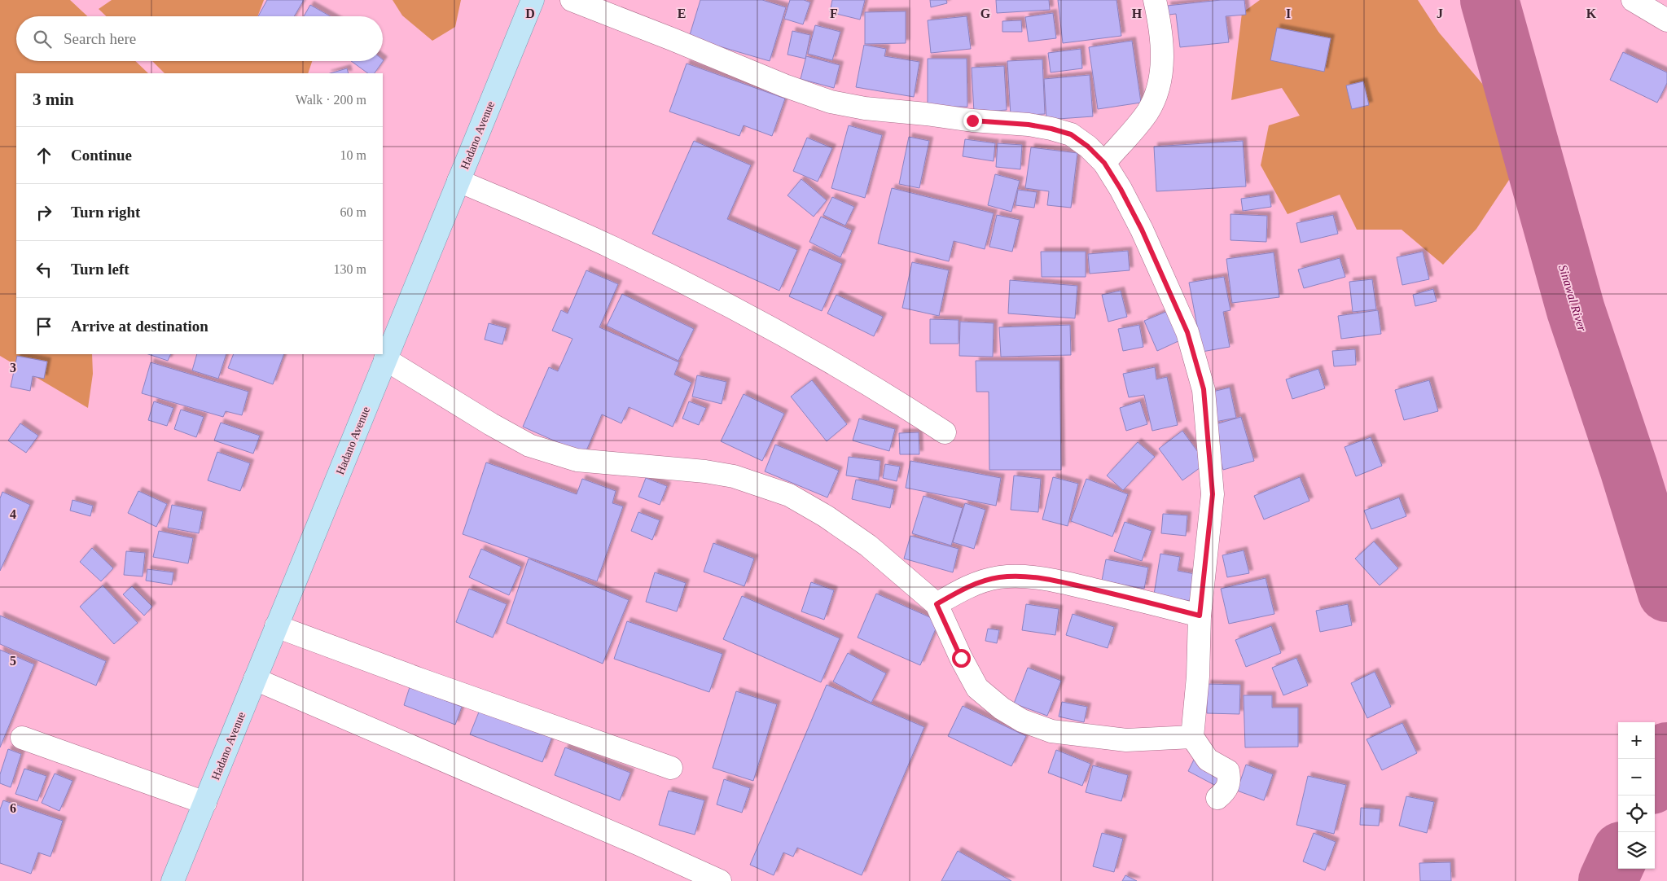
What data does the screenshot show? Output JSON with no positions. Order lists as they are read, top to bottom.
{
  "streets": {
    "main road": ["Hadano Avenue"]
  },
  "water": ["Sinawal River"],
  "page": {
    "search": "Search here",
    "heading": ["3 min", "Walk · 200 m"],
    "list": [
      ["Continue", "10 m"],
      ["Turn right", "60 m"],
      ["Turn left", "130 m"],
      "Arrive at destination"
    ],
    "map_buttons": ["+", "−"]
  },
  "grid": {
    "columns": [
      "D",
      "E",
      "F",
      "G",
      "H",
      "I",
      "J",
      "K"
    ],
    "rows": [
      "3",
      "4",
      "5",
      "6"
    ]
  }
}
